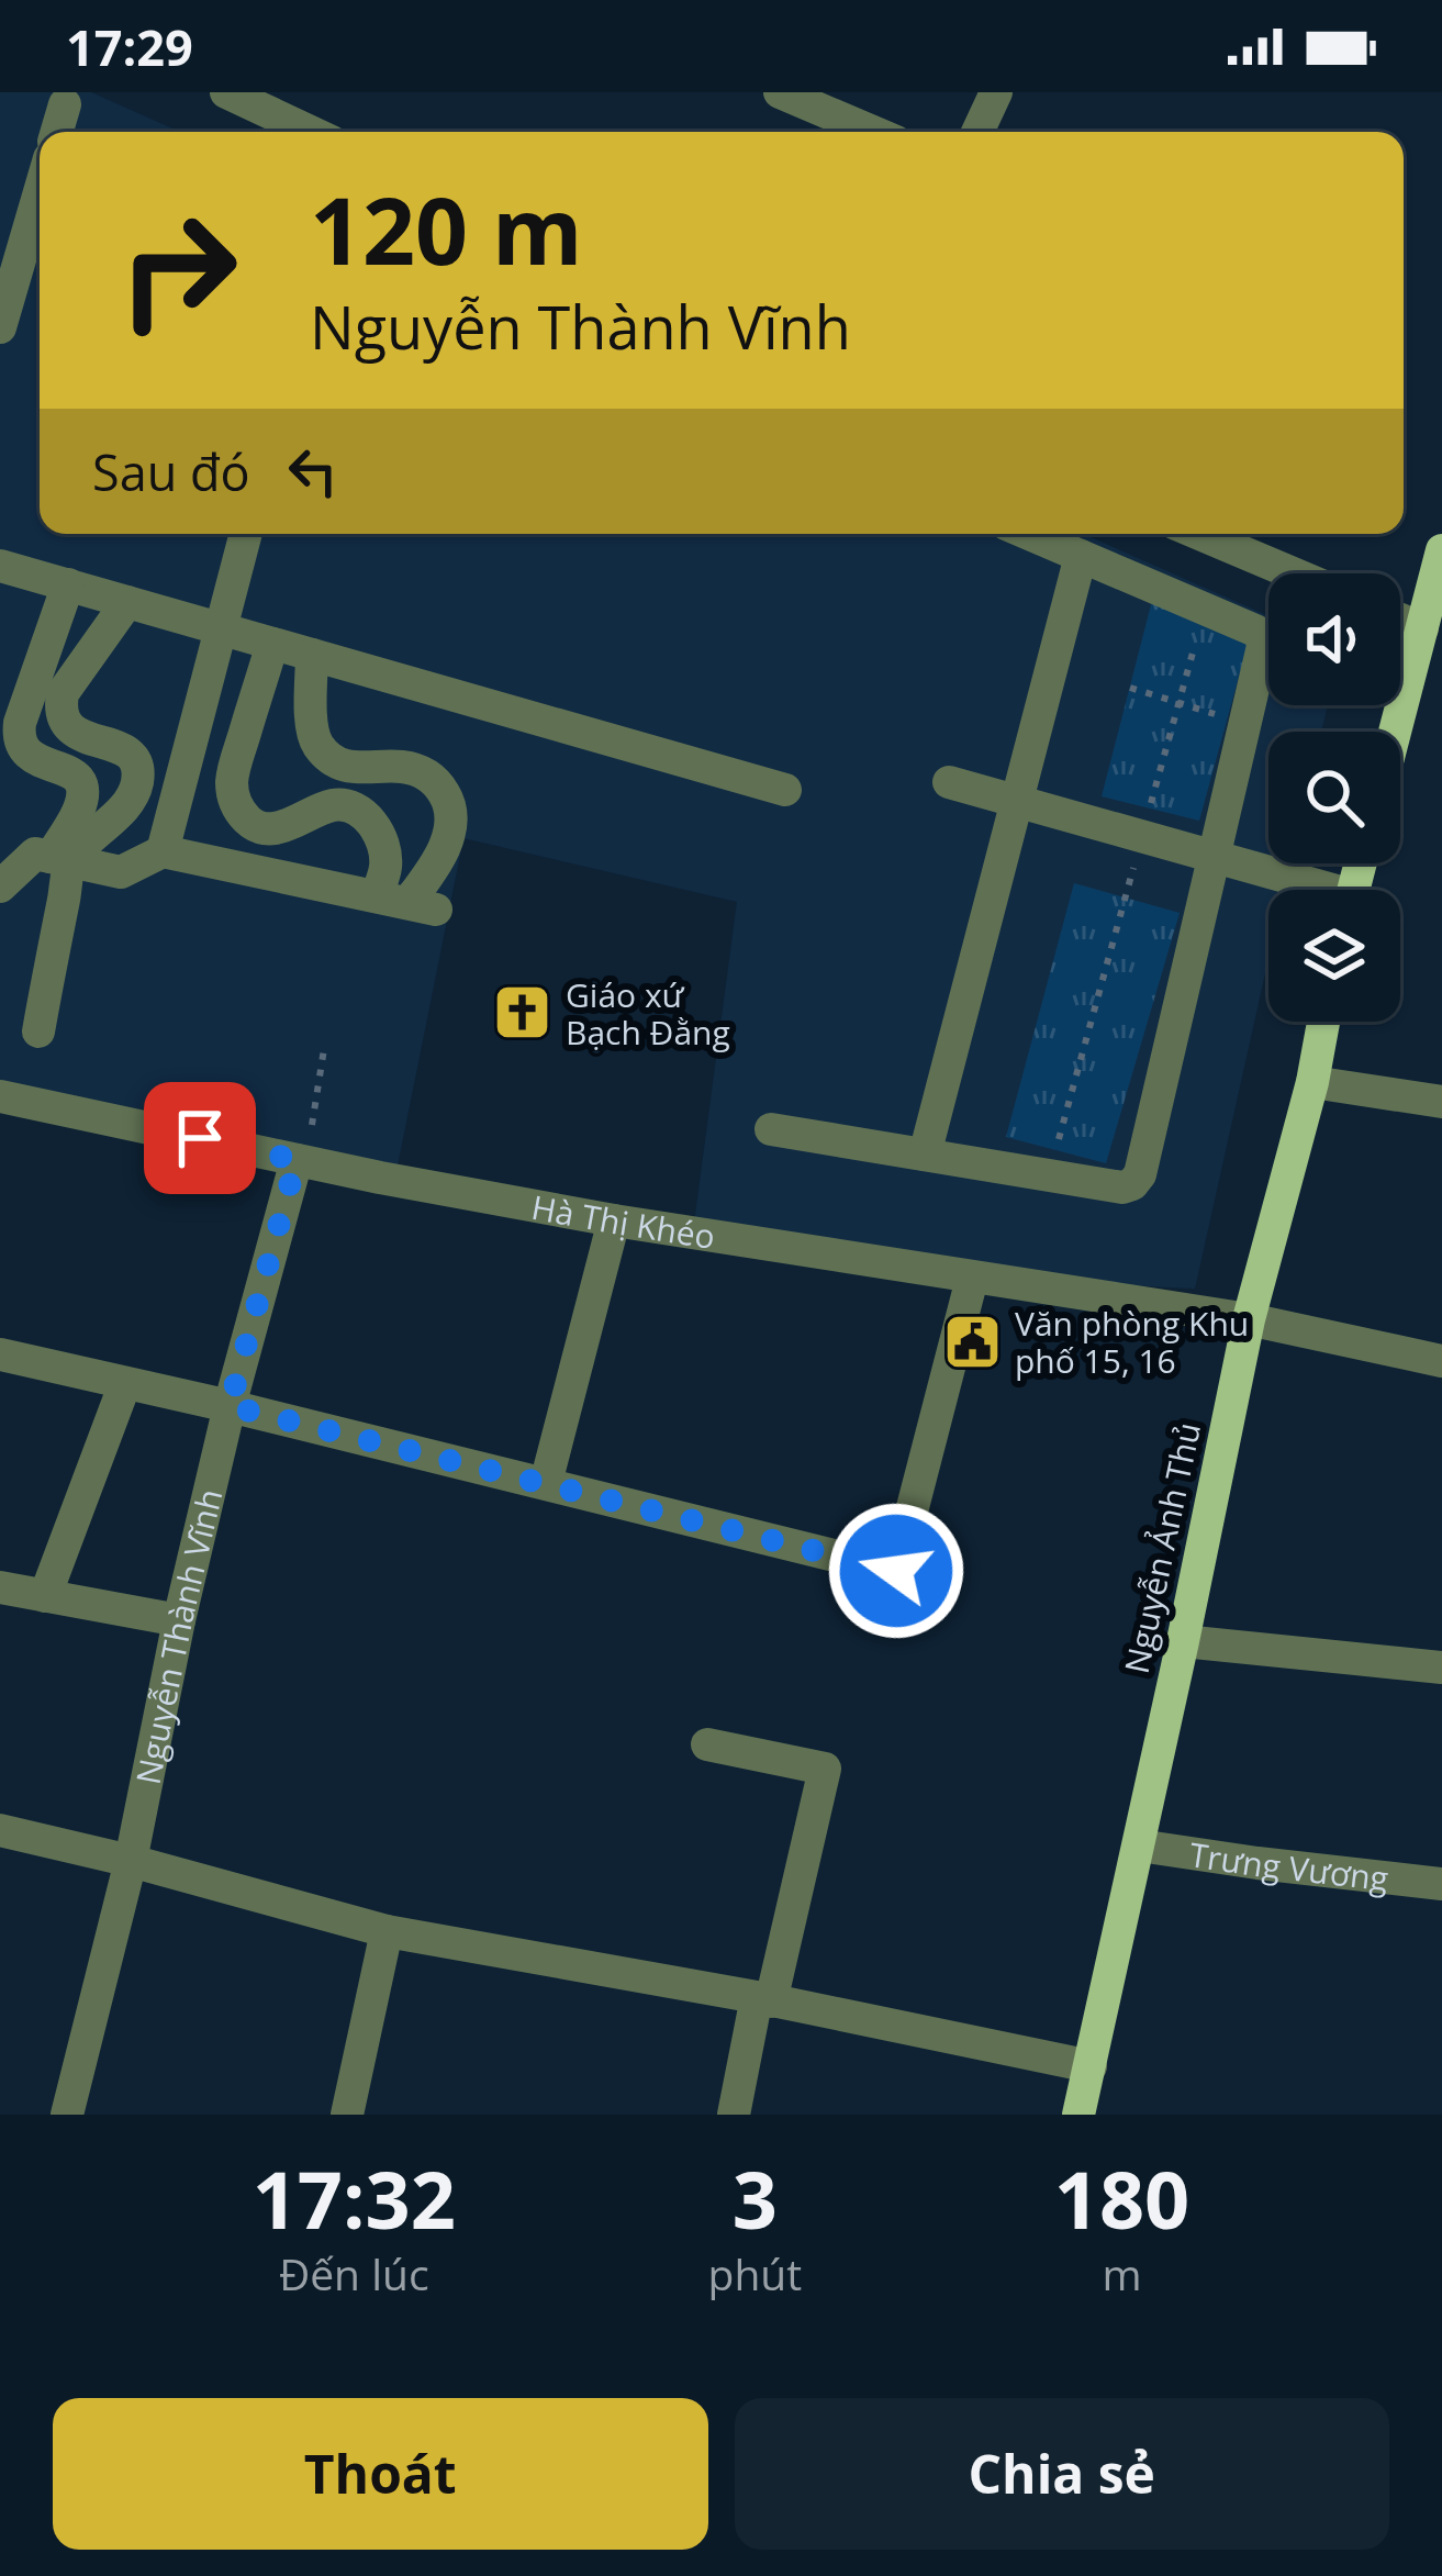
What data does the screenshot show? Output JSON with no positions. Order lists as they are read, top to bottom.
{
  "streets": {
    "main road": ["Nguyễn Ảnh Thủ"],
    "street": ["Hà Thị Khéo", "Nguyễn Thành Vĩnh", "Trưng Vương"]
  },
  "crossings": [
    ["Hà Thị Khéo", "Nguyễn Ảnh Thủ"],
    ["Hà Thị Khéo", "Nguyễn Thành Vĩnh"],
    ["Nguyễn Ảnh Thủ", "Trưng Vương"]
  ],
  "places": {
    "church": ["Giáo xứ Bạch Đằng"],
    "public building": ["Văn phòng Khu phố 15, 16"]
  },
  "page": {
    "status": "17:29",
    "turn": ["120 m", "Nguyễn Thành Vĩnh"],
    "then": "Sau đó",
    "eta": [
      "17:32",
      "Đến lúc",
      "3",
      "phút",
      "180",
      "m"
    ],
    "buttons": ["Thoát", "Chia sẻ"]
  }
}
